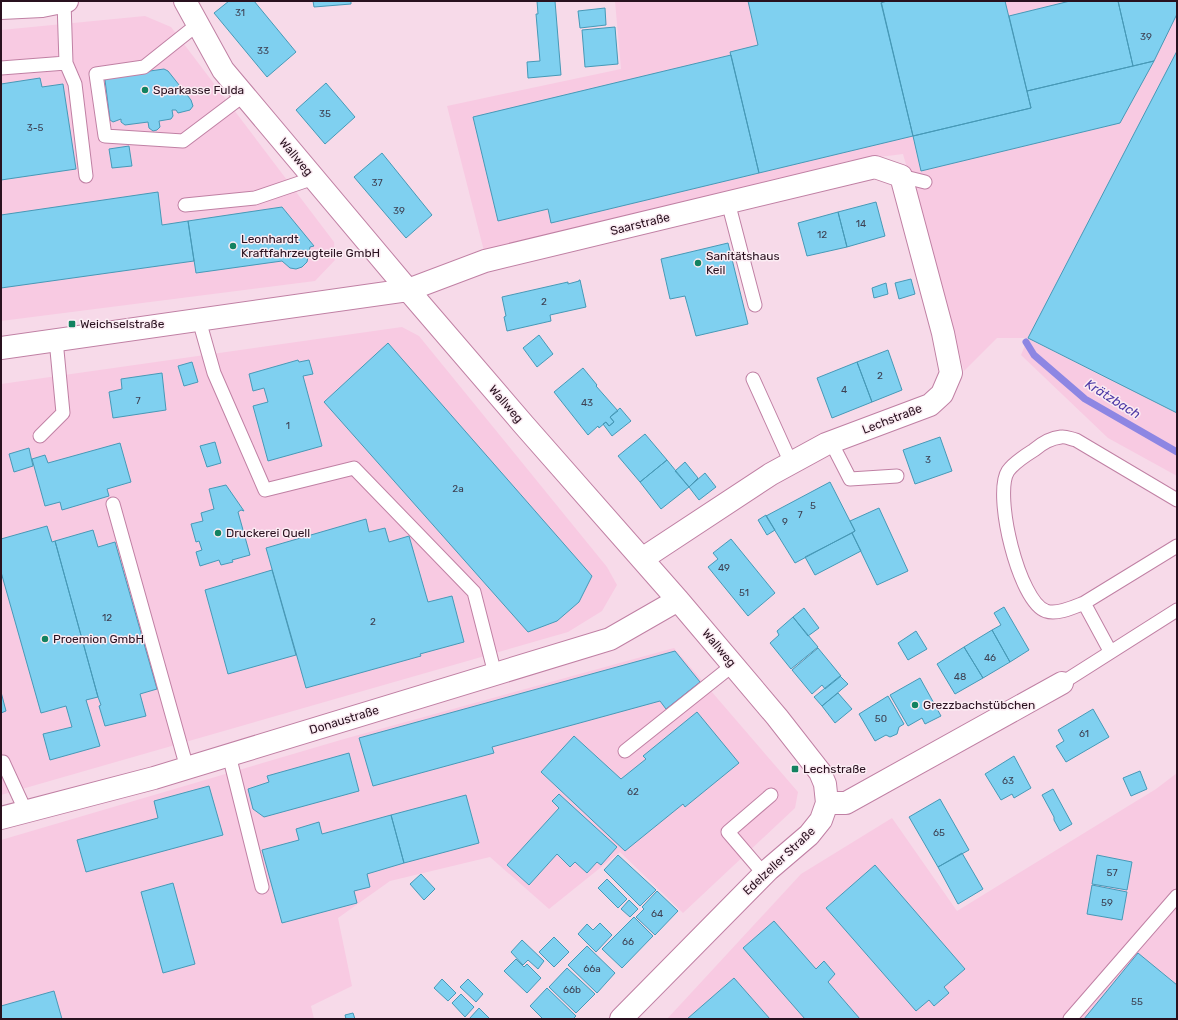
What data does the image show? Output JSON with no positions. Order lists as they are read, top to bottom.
{
  "streets": {
    "street": [
      "Wallweg",
      "Saarstraße",
      "Lechstraße",
      "Donaustraße",
      "Edelzeller Straße"
    ]
  },
  "crossings": [
    ["Wallweg", "Saarstraße"],
    ["Wallweg", "Lechstraße"],
    ["Wallweg", "Donaustraße"],
    ["Wallweg", "Edelzeller Straße"],
    ["Saarstraße", "Lechstraße"]
  ],
  "water": ["Krätzbach"],
  "places": {
    "other": [
      "Sparkasse Fulda",
      "Leonhardt Kraftfahrzeugteile GmbH",
      "Sanitätshaus Keil",
      "Druckerei Quell",
      "Proemion GmbH",
      "Grezzbachstübchen"
    ],
    "transit": ["Weichselstraße", "Lechstraße"]
  },
  "house_numbers": [
    "31",
    "39",
    "33",
    "35",
    "3-5",
    "37",
    "39",
    "14",
    "12",
    "2",
    "2",
    "4",
    "7",
    "43",
    "1",
    "3",
    "2a",
    "5",
    "7",
    "9",
    "49",
    "51",
    "12",
    "2",
    "46",
    "48",
    "50",
    "61",
    "63",
    "62",
    "65",
    "57",
    "59",
    "64",
    "66",
    "66a",
    "66b",
    "55"
  ]
}
